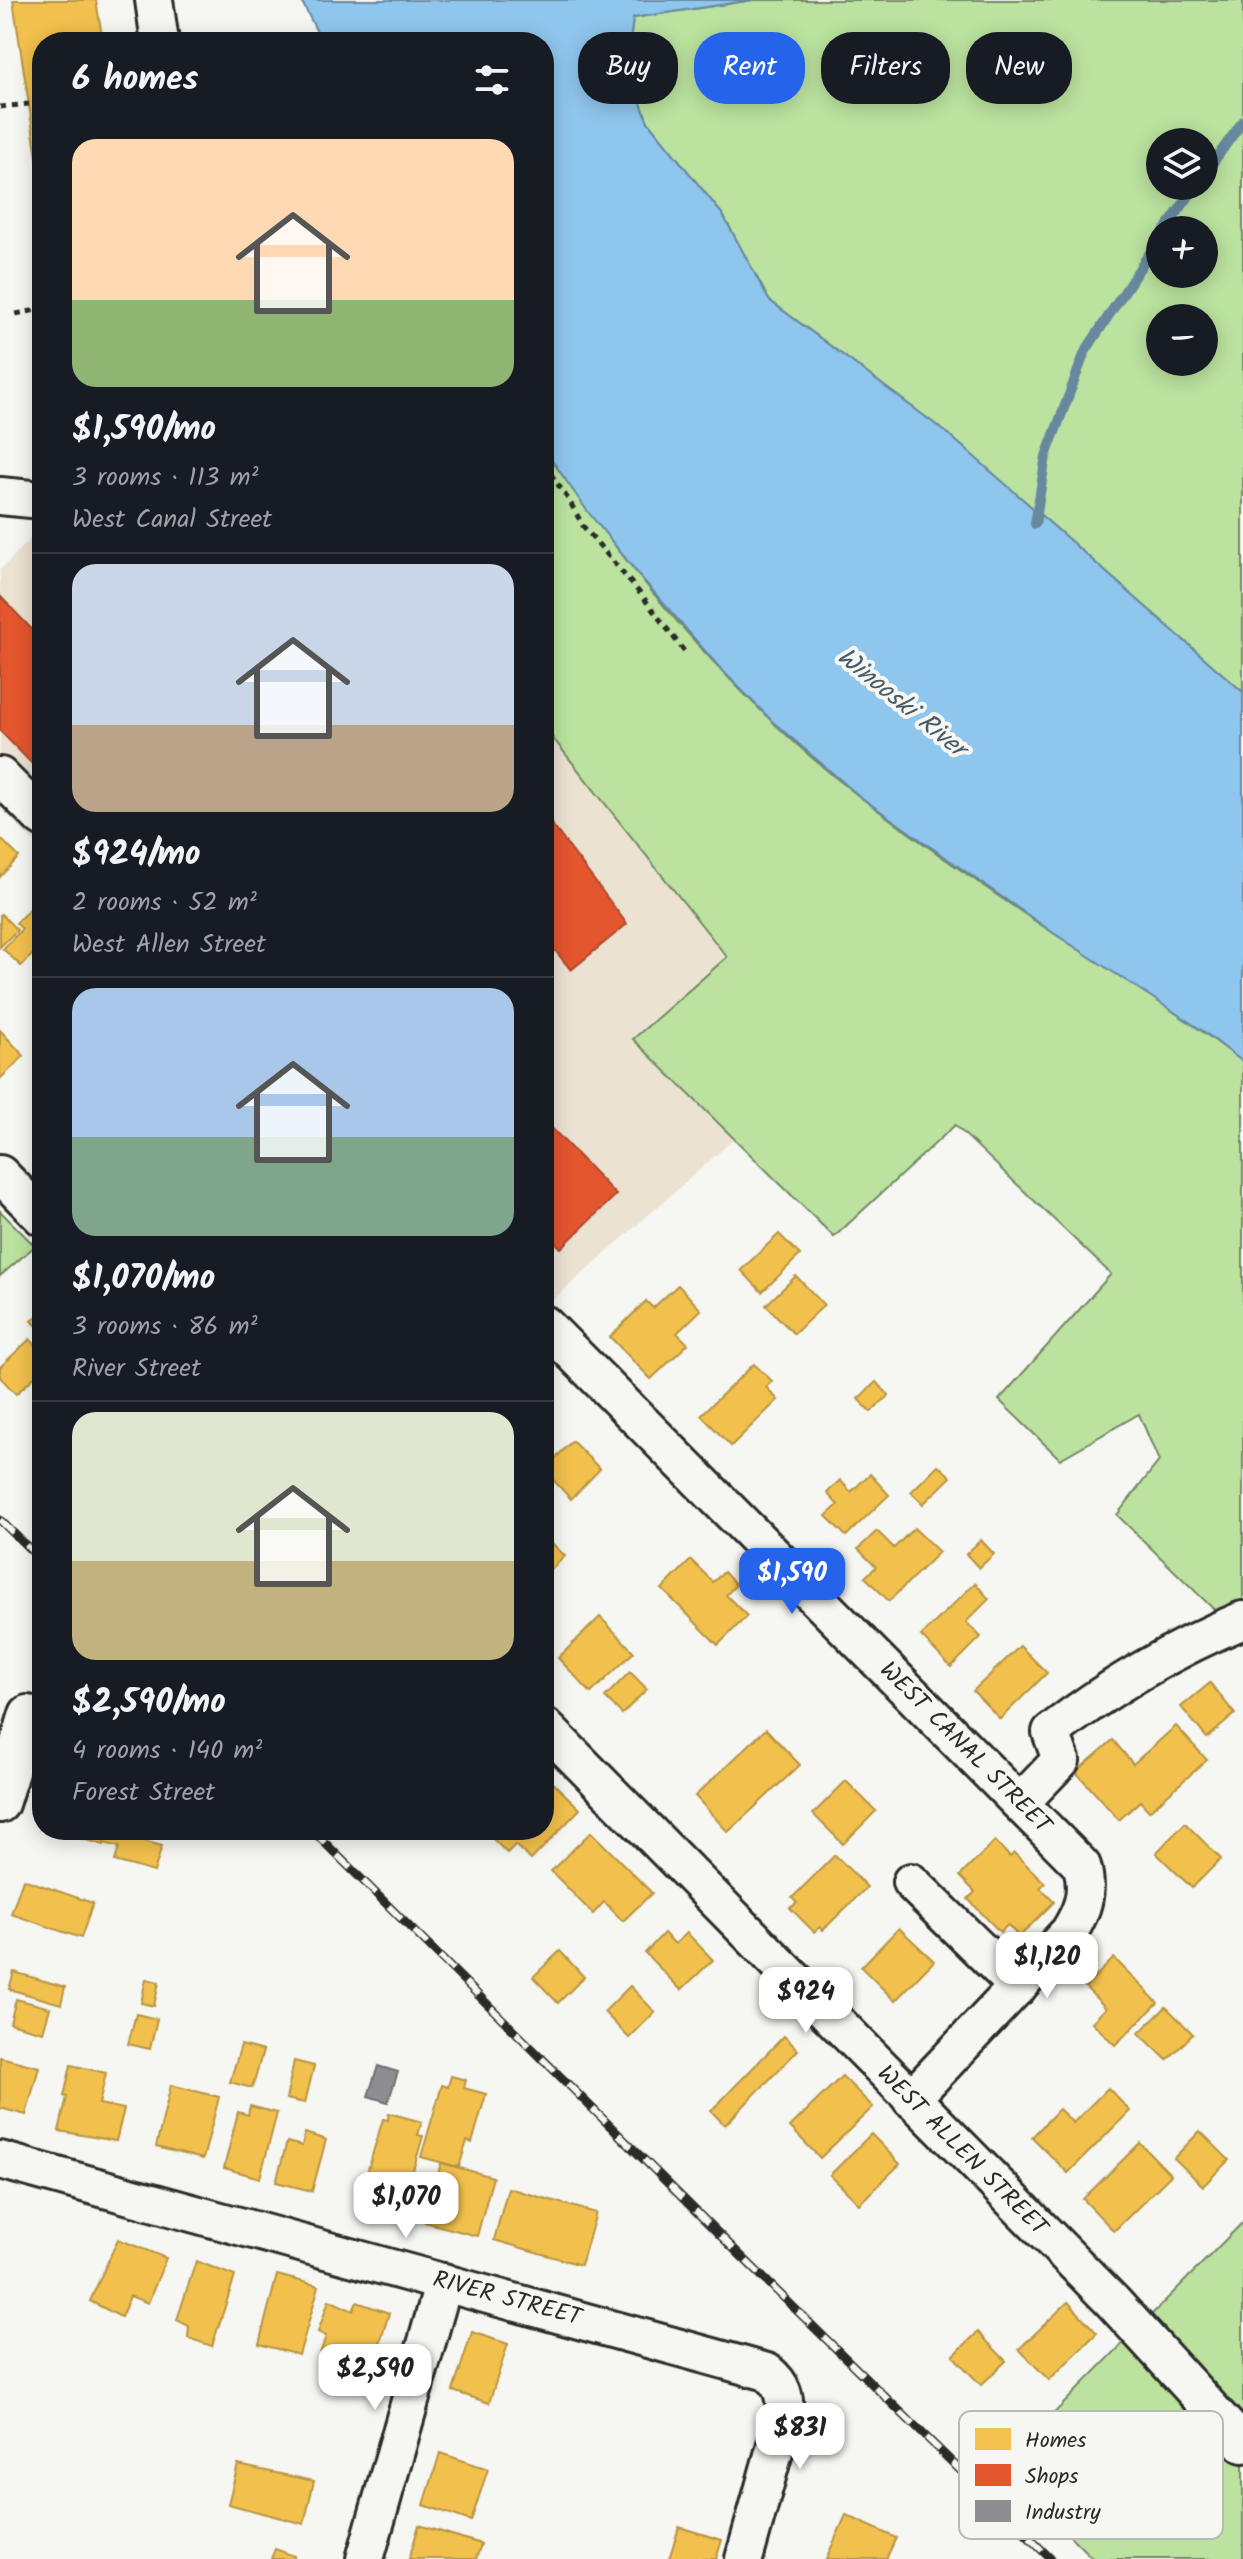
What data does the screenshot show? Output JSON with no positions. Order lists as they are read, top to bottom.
{
  "streets": {
    "street": ["WEST CANAL STREET", "WEST ALLEN STREET", "RIVER STREET"]
  },
  "water": ["Winooski River"],
  "legend": ["Homes", "Shops", "Industry"],
  "page": {
    "chip": [
      "Buy",
      "Rent",
      "Filters",
      "New"
    ],
    "heading": "6 homes",
    "map_buttons": ["+", "−"],
    "list": [
      {
        "name": "$1,590/mo",
        "note": "3 rooms · 113 m² · West Canal Street"
      },
      {
        "name": "$924/mo",
        "note": "2 rooms · 52 m² · West Allen Street"
      },
      {
        "name": "$1,070/mo",
        "note": "3 rooms · 86 m² · River Street"
      },
      {
        "name": "$2,590/mo",
        "note": "4 rooms · 140 m² · Forest Street"
      }
    ],
    "price": [
      "$1,590",
      "$1,120",
      "$924",
      "$1,070",
      "$2,590",
      "$831"
    ]
  }
}
